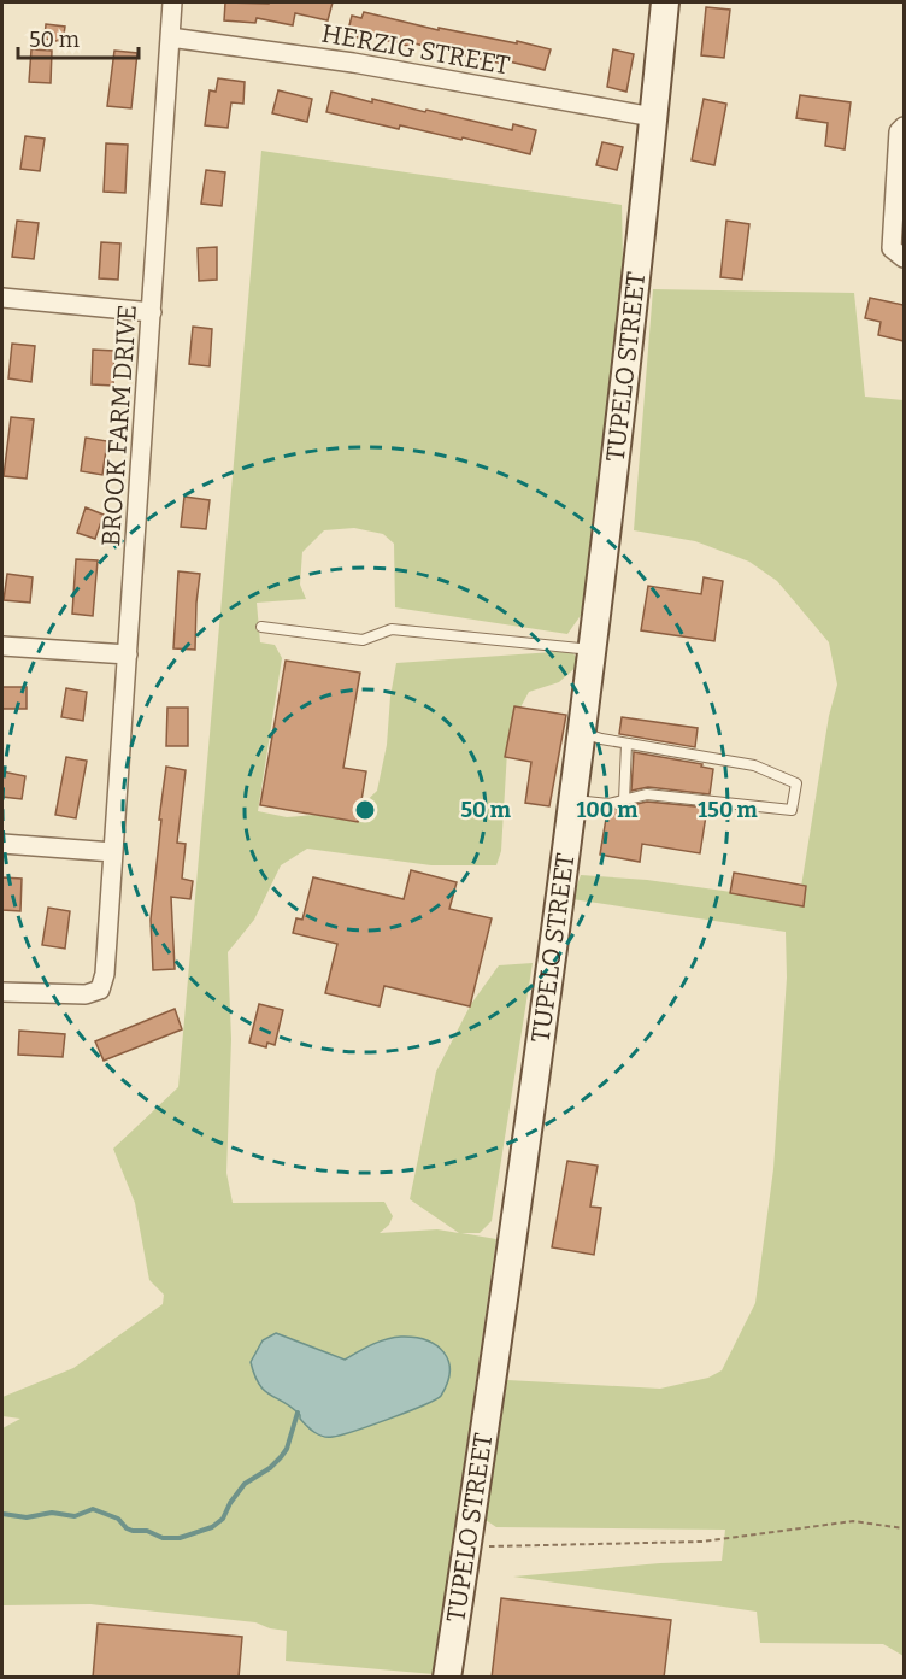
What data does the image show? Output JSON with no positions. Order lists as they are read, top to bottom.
{
  "streets": {
    "main road": ["TUPELO STREET"],
    "street": ["HERZIG STREET", "BROOK FARM DRIVE"]
  },
  "crossings": [
    ["HERZIG STREET", "TUPELO STREET"],
    ["HERZIG STREET", "BROOK FARM DRIVE"]
  ],
  "scale_bar": "50 m",
  "rings": ["50 m", "100 m", "150 m"]
}
